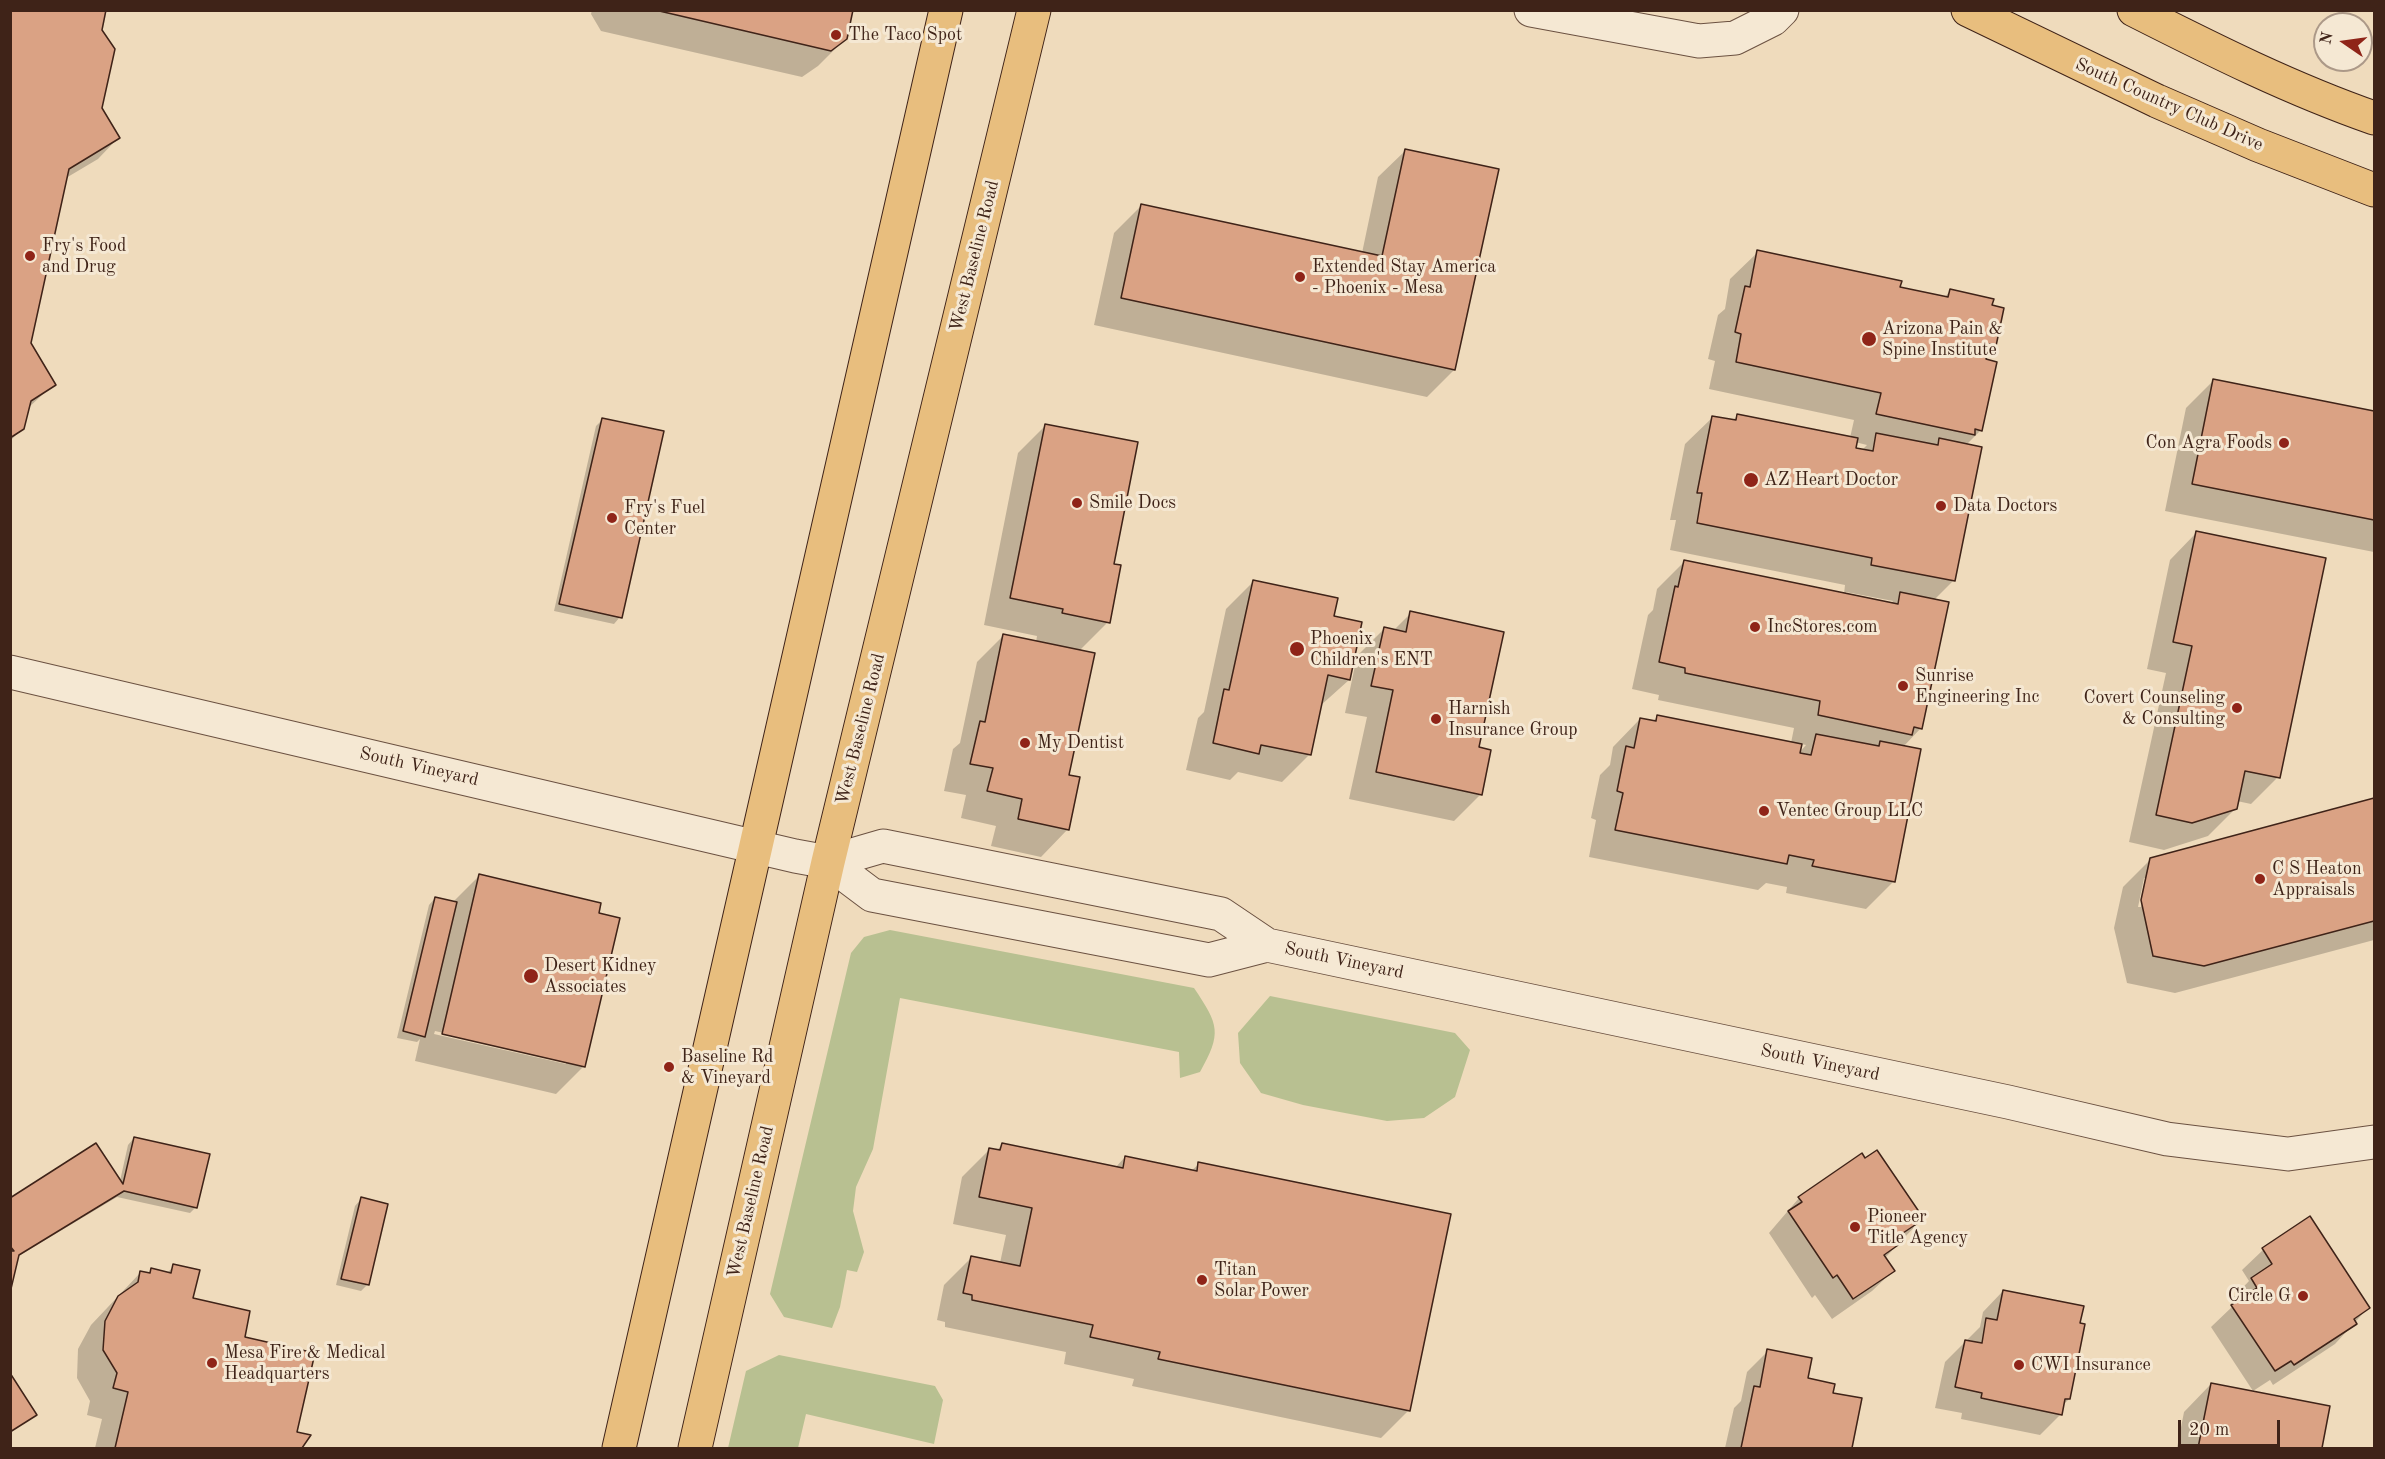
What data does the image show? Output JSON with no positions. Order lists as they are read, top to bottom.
{
  "streets": {
    "main road": ["South Country Club Drive", "West Baseline Road"],
    "street": ["South Vineyard"]
  },
  "crossings": [
    ["West Baseline Road", "South Vineyard"]
  ],
  "places": [
    "The Taco Spot",
    "Fry's Food and Drug",
    "Extended Stay America - Phoenix - Mesa",
    "Arizona Pain & Spine Institute",
    "Con Agra Foods",
    "AZ Heart Doctor",
    "Smile Docs",
    "Data Doctors",
    "Fry's Fuel Center",
    "IncStores.com",
    "Phoenix Children's ENT",
    "Sunrise Engineering Inc",
    "Covert Counseling & Consulting",
    "Harnish Insurance Group",
    "My Dentist",
    "Ventec Group LLC",
    "C S Heaton Appraisals",
    "Desert Kidney Associates",
    "Baseline Rd & Vineyard",
    "Pioneer Title Agency",
    "Titan Solar Power",
    "Circle G",
    "Mesa Fire & Medical Headquarters",
    "CWI Insurance"
  ],
  "scale_bar": "20 m",
  "north": "left"
}
